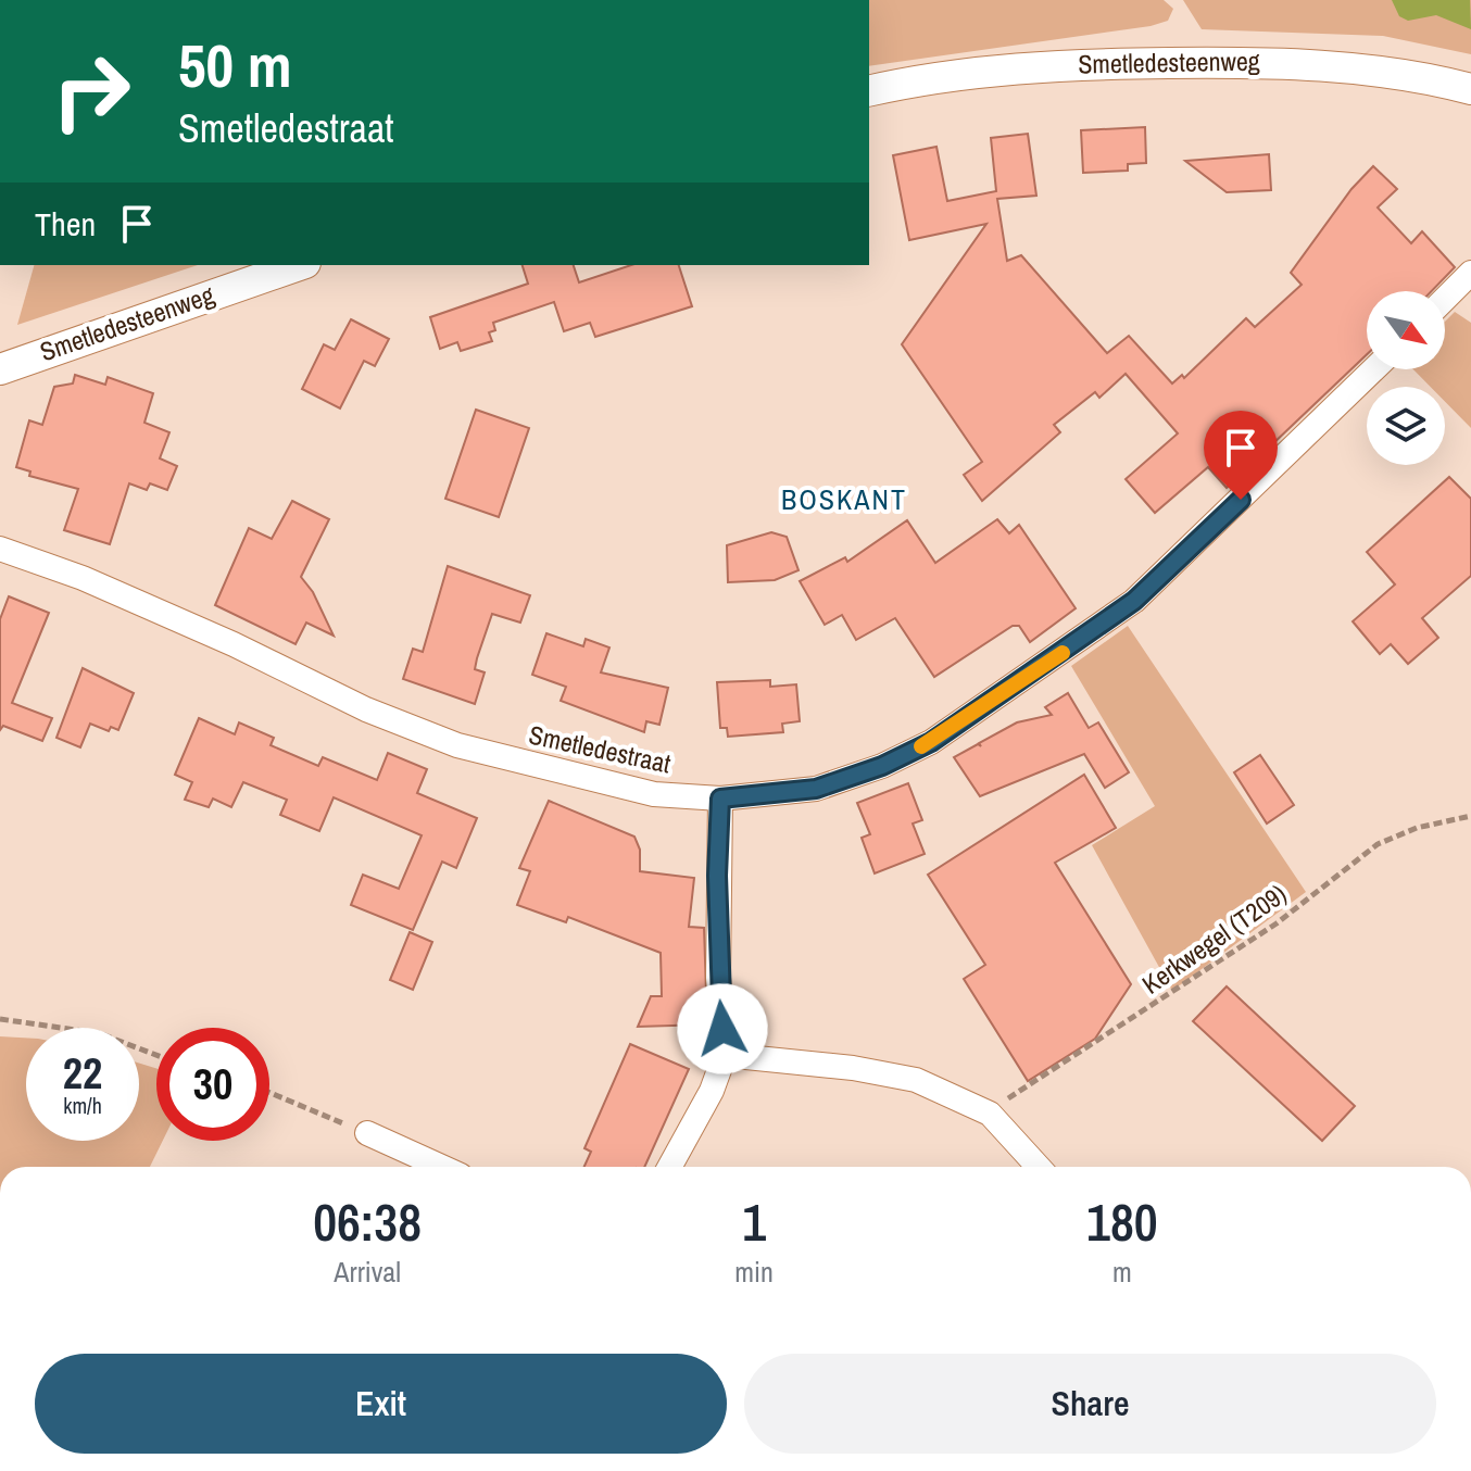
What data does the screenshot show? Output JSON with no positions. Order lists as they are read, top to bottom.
{
  "streets": {
    "street": ["Smetledesteenweg", "Smetledestraat"],
    "path": ["Kerkwegel (T209)"]
  },
  "districts": ["BOSKANT"],
  "north": "bottom right",
  "page": {
    "turn": ["50 m", "Smetledestraat"],
    "then": "Then",
    "speed": "22 km/h",
    "limit": "30",
    "eta": [
      "06:38",
      "Arrival",
      "1",
      "min",
      "180",
      "m"
    ],
    "buttons": ["Exit", "Share"]
  }
}
